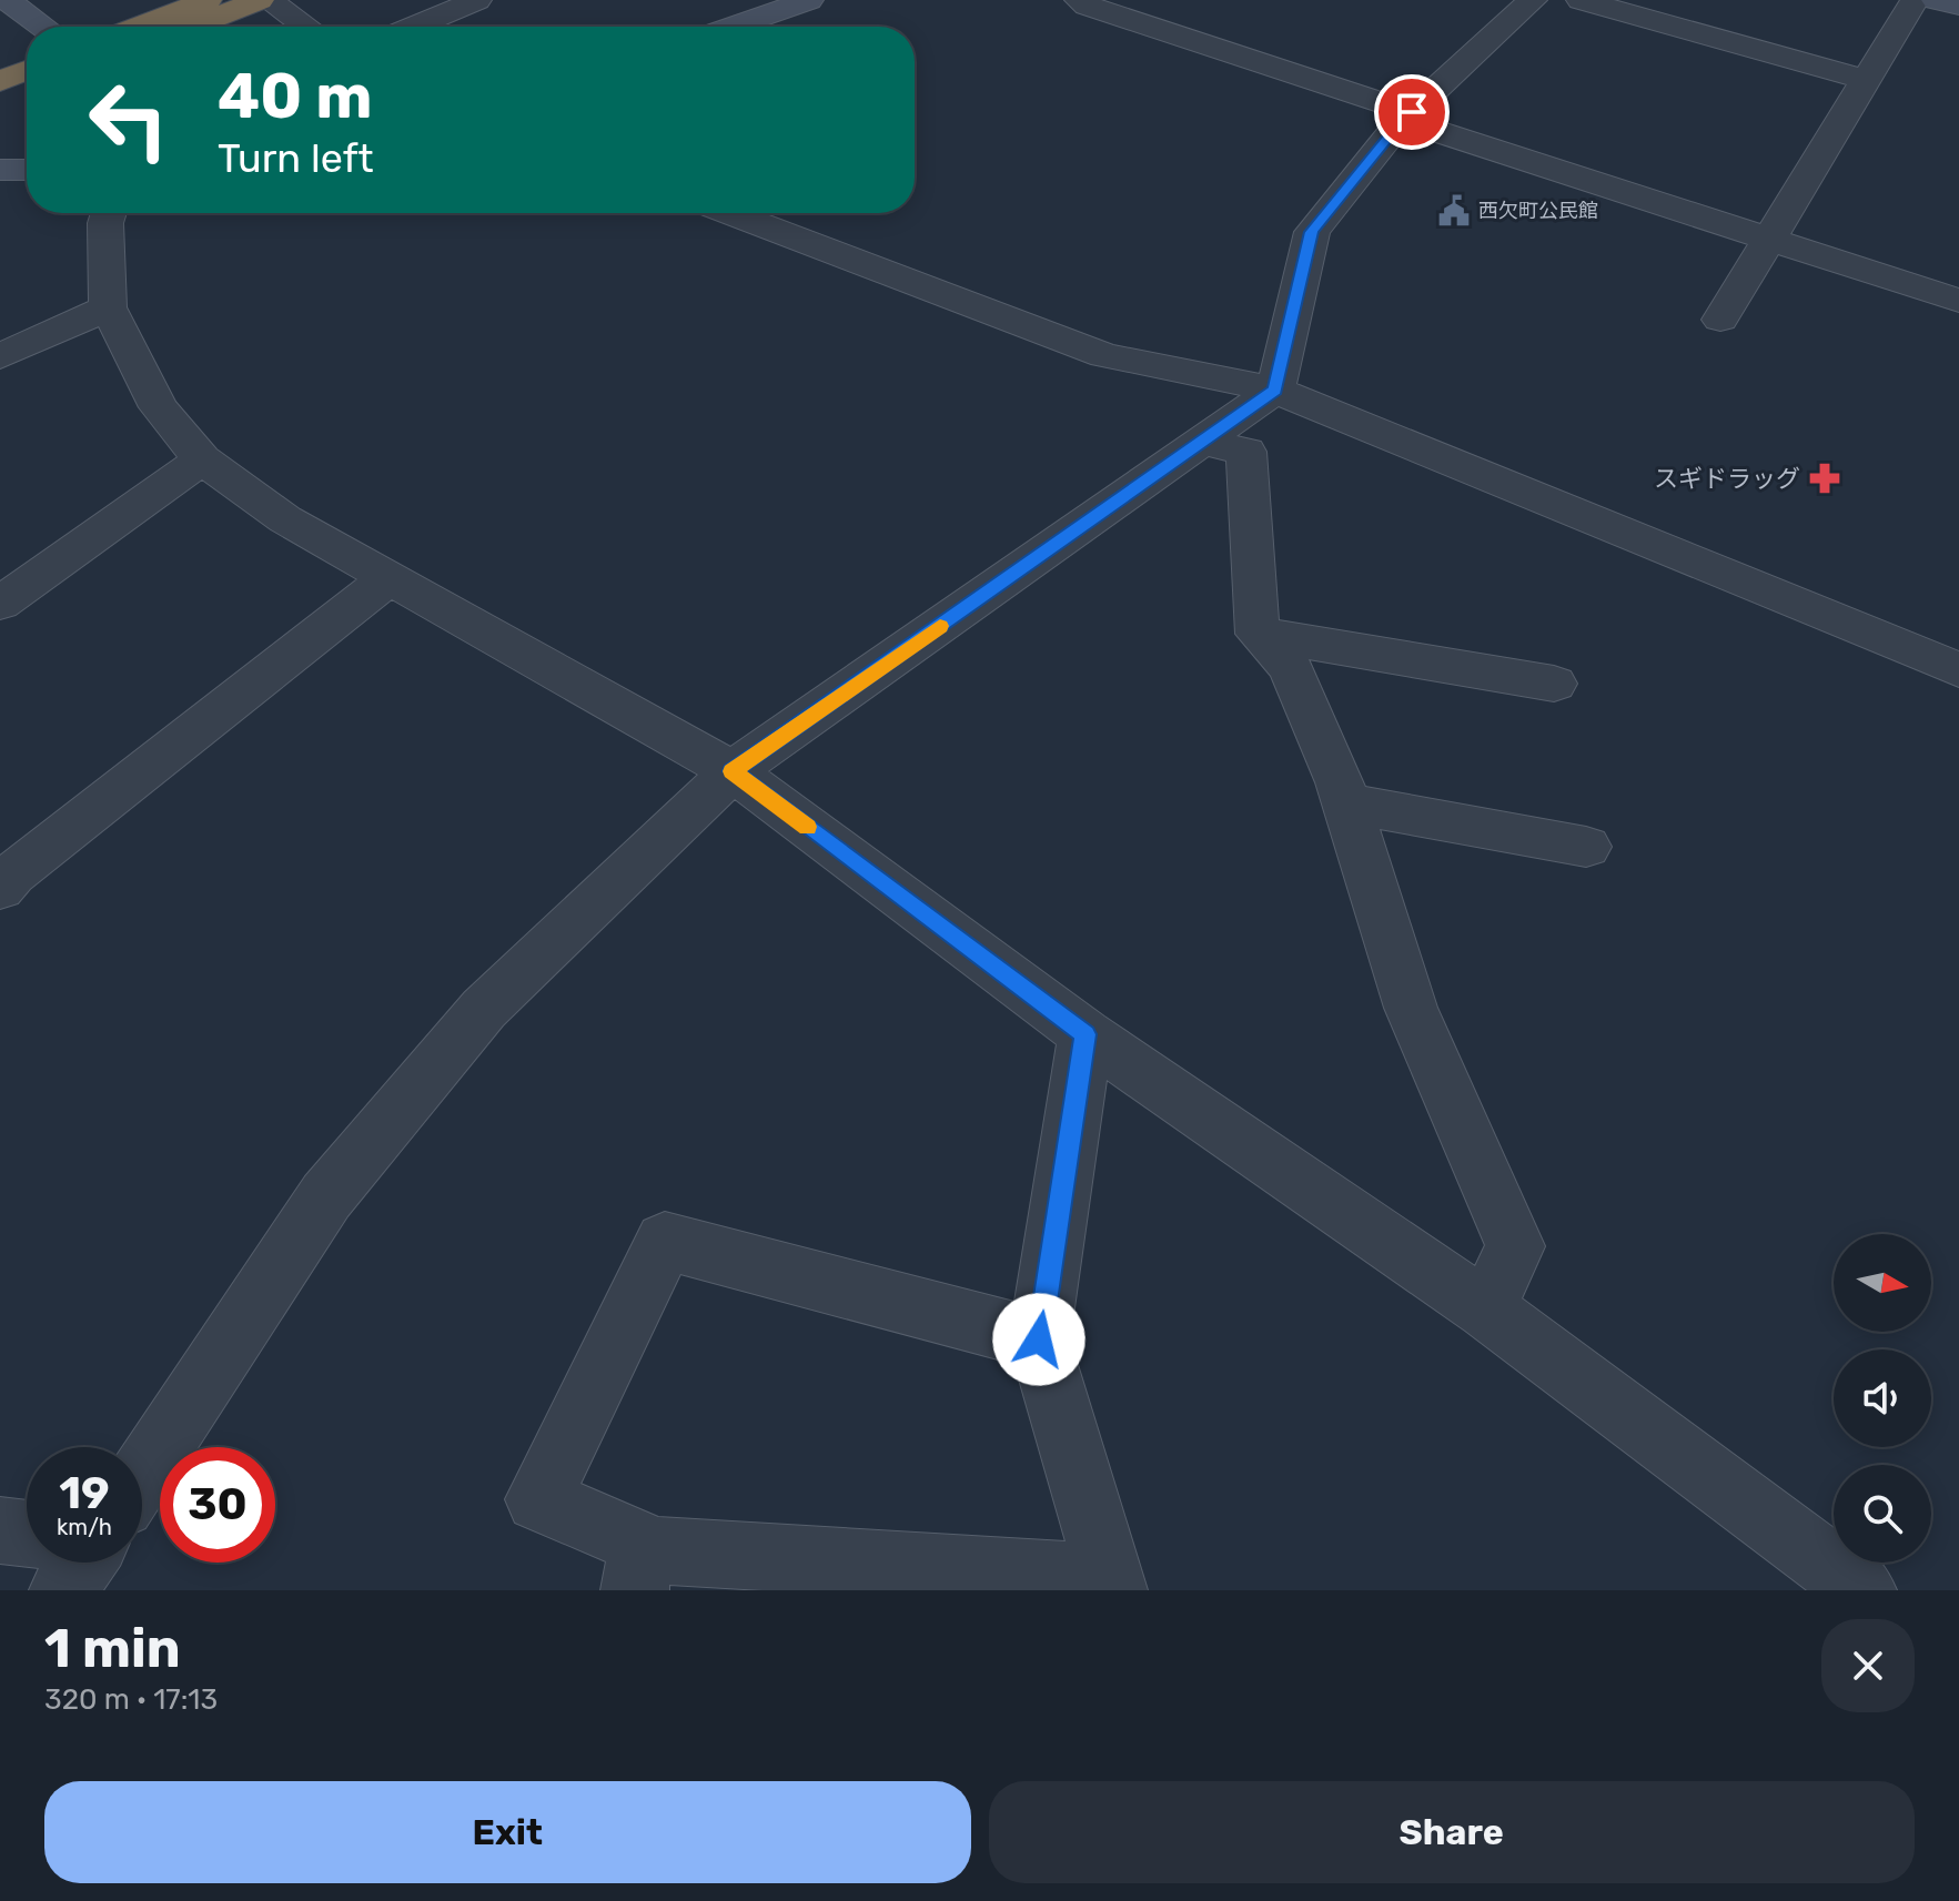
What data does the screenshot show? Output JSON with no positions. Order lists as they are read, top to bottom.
{
  "places": {
    "public building": ["西欠町公民館"],
    "pharmacy": ["スギドラッグ"]
  },
  "north": "right",
  "page": {
    "turn": ["40 m", "Turn left"],
    "speed": "19 km/h",
    "limit": "30",
    "heading": ["1 min", "320 m · 17:13"],
    "buttons": ["Exit", "Share"]
  }
}
